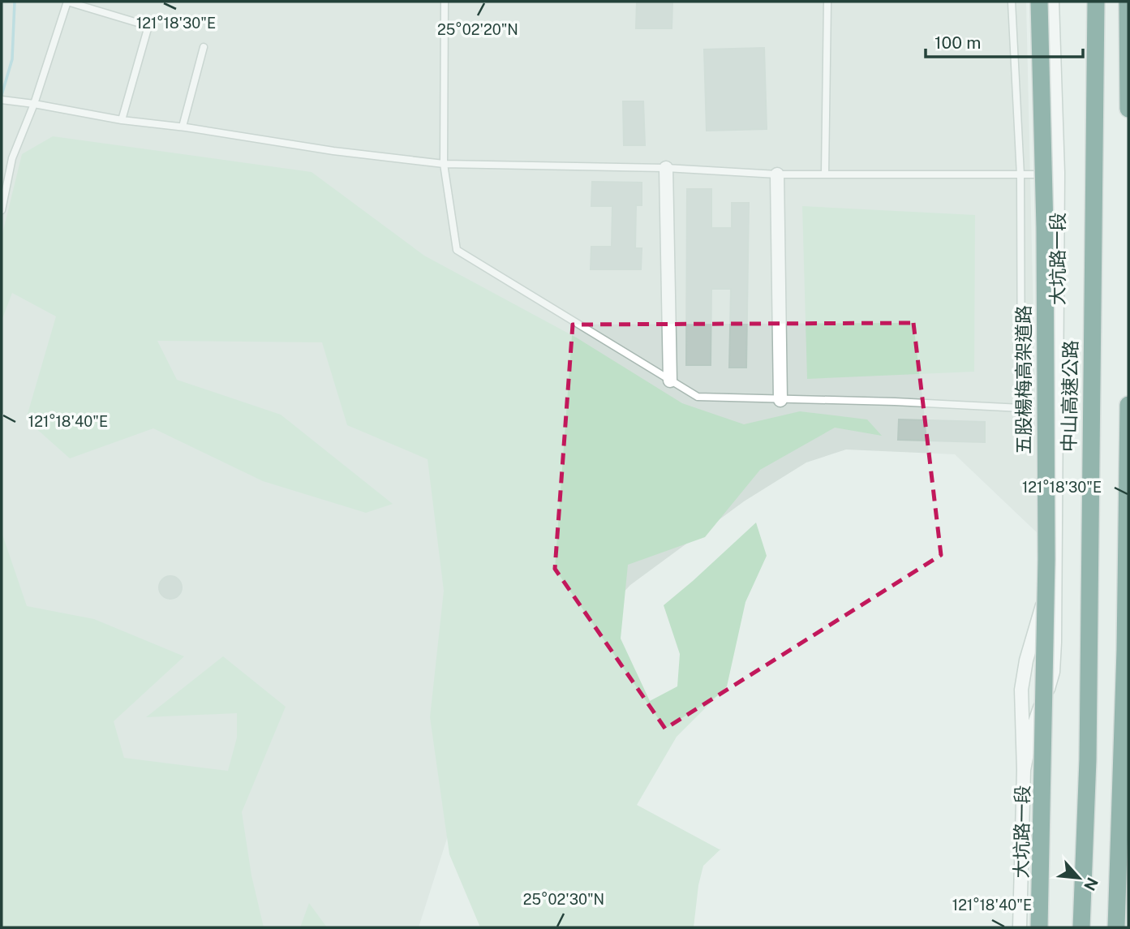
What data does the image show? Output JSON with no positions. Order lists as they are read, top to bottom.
{
  "streets": {
    "highway": ["五股楊梅高架道路", "中山高速公路"],
    "street": ["大坑路一段"]
  },
  "scale_bar": "100 m",
  "north": "bottom right",
  "coordinates": [
    "121°18'30\"E",
    "25°02'20\"N",
    "121°18'40\"E",
    "25°02'30\"N"
  ]
}
